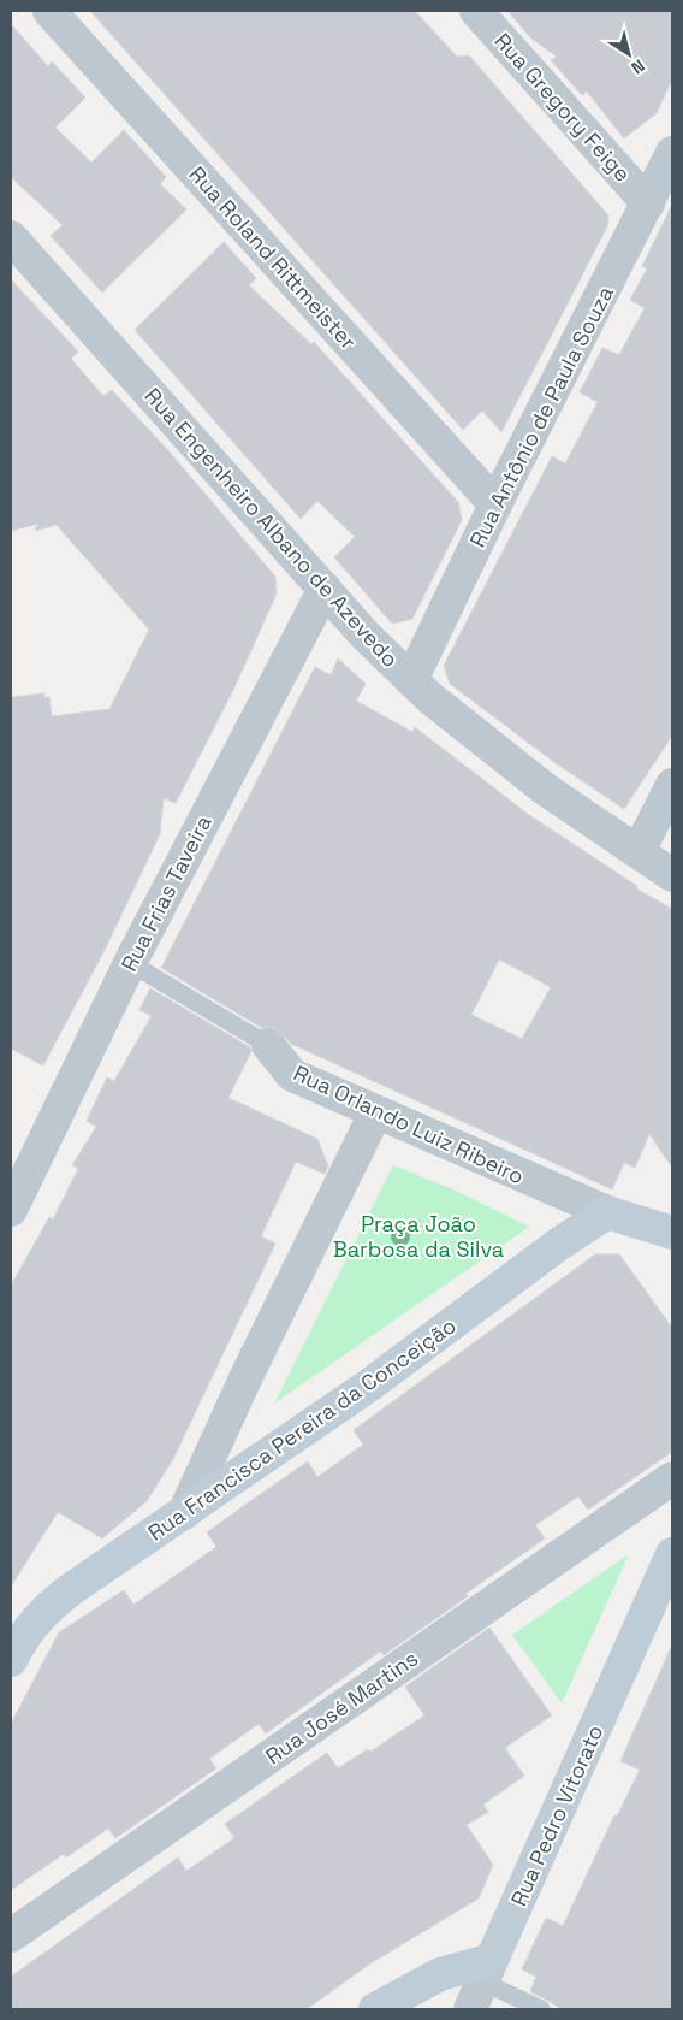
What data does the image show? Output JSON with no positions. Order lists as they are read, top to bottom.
{
  "streets": {
    "street": [
      "Rua Gregory Feige",
      "Rua Roland Rittmeister",
      "Rua Antônio de Paula Souza",
      "Rua Engenheiro Albano de Azevedo",
      "Rua Frias Taveira",
      "Rua Orlando Luiz Ribeiro",
      "Rua Francisca Pereira da Conceição",
      "Rua José Martins",
      "Rua Pedro Vitorato"
    ]
  },
  "crossings": [
    ["Rua Gregory Feige", "Rua Antônio de Paula Souza"],
    ["Rua Roland Rittmeister", "Rua Antônio de Paula Souza"],
    ["Rua Antônio de Paula Souza", "Rua Engenheiro Albano de Azevedo"],
    ["Rua Engenheiro Albano de Azevedo", "Rua Frias Taveira"],
    ["Rua Frias Taveira", "Rua Orlando Luiz Ribeiro"],
    ["Rua Orlando Luiz Ribeiro", "Rua Francisca Pereira da Conceição"]
  ],
  "parks": ["Praça João Barbosa da Silva"],
  "north": "bottom right"
}
